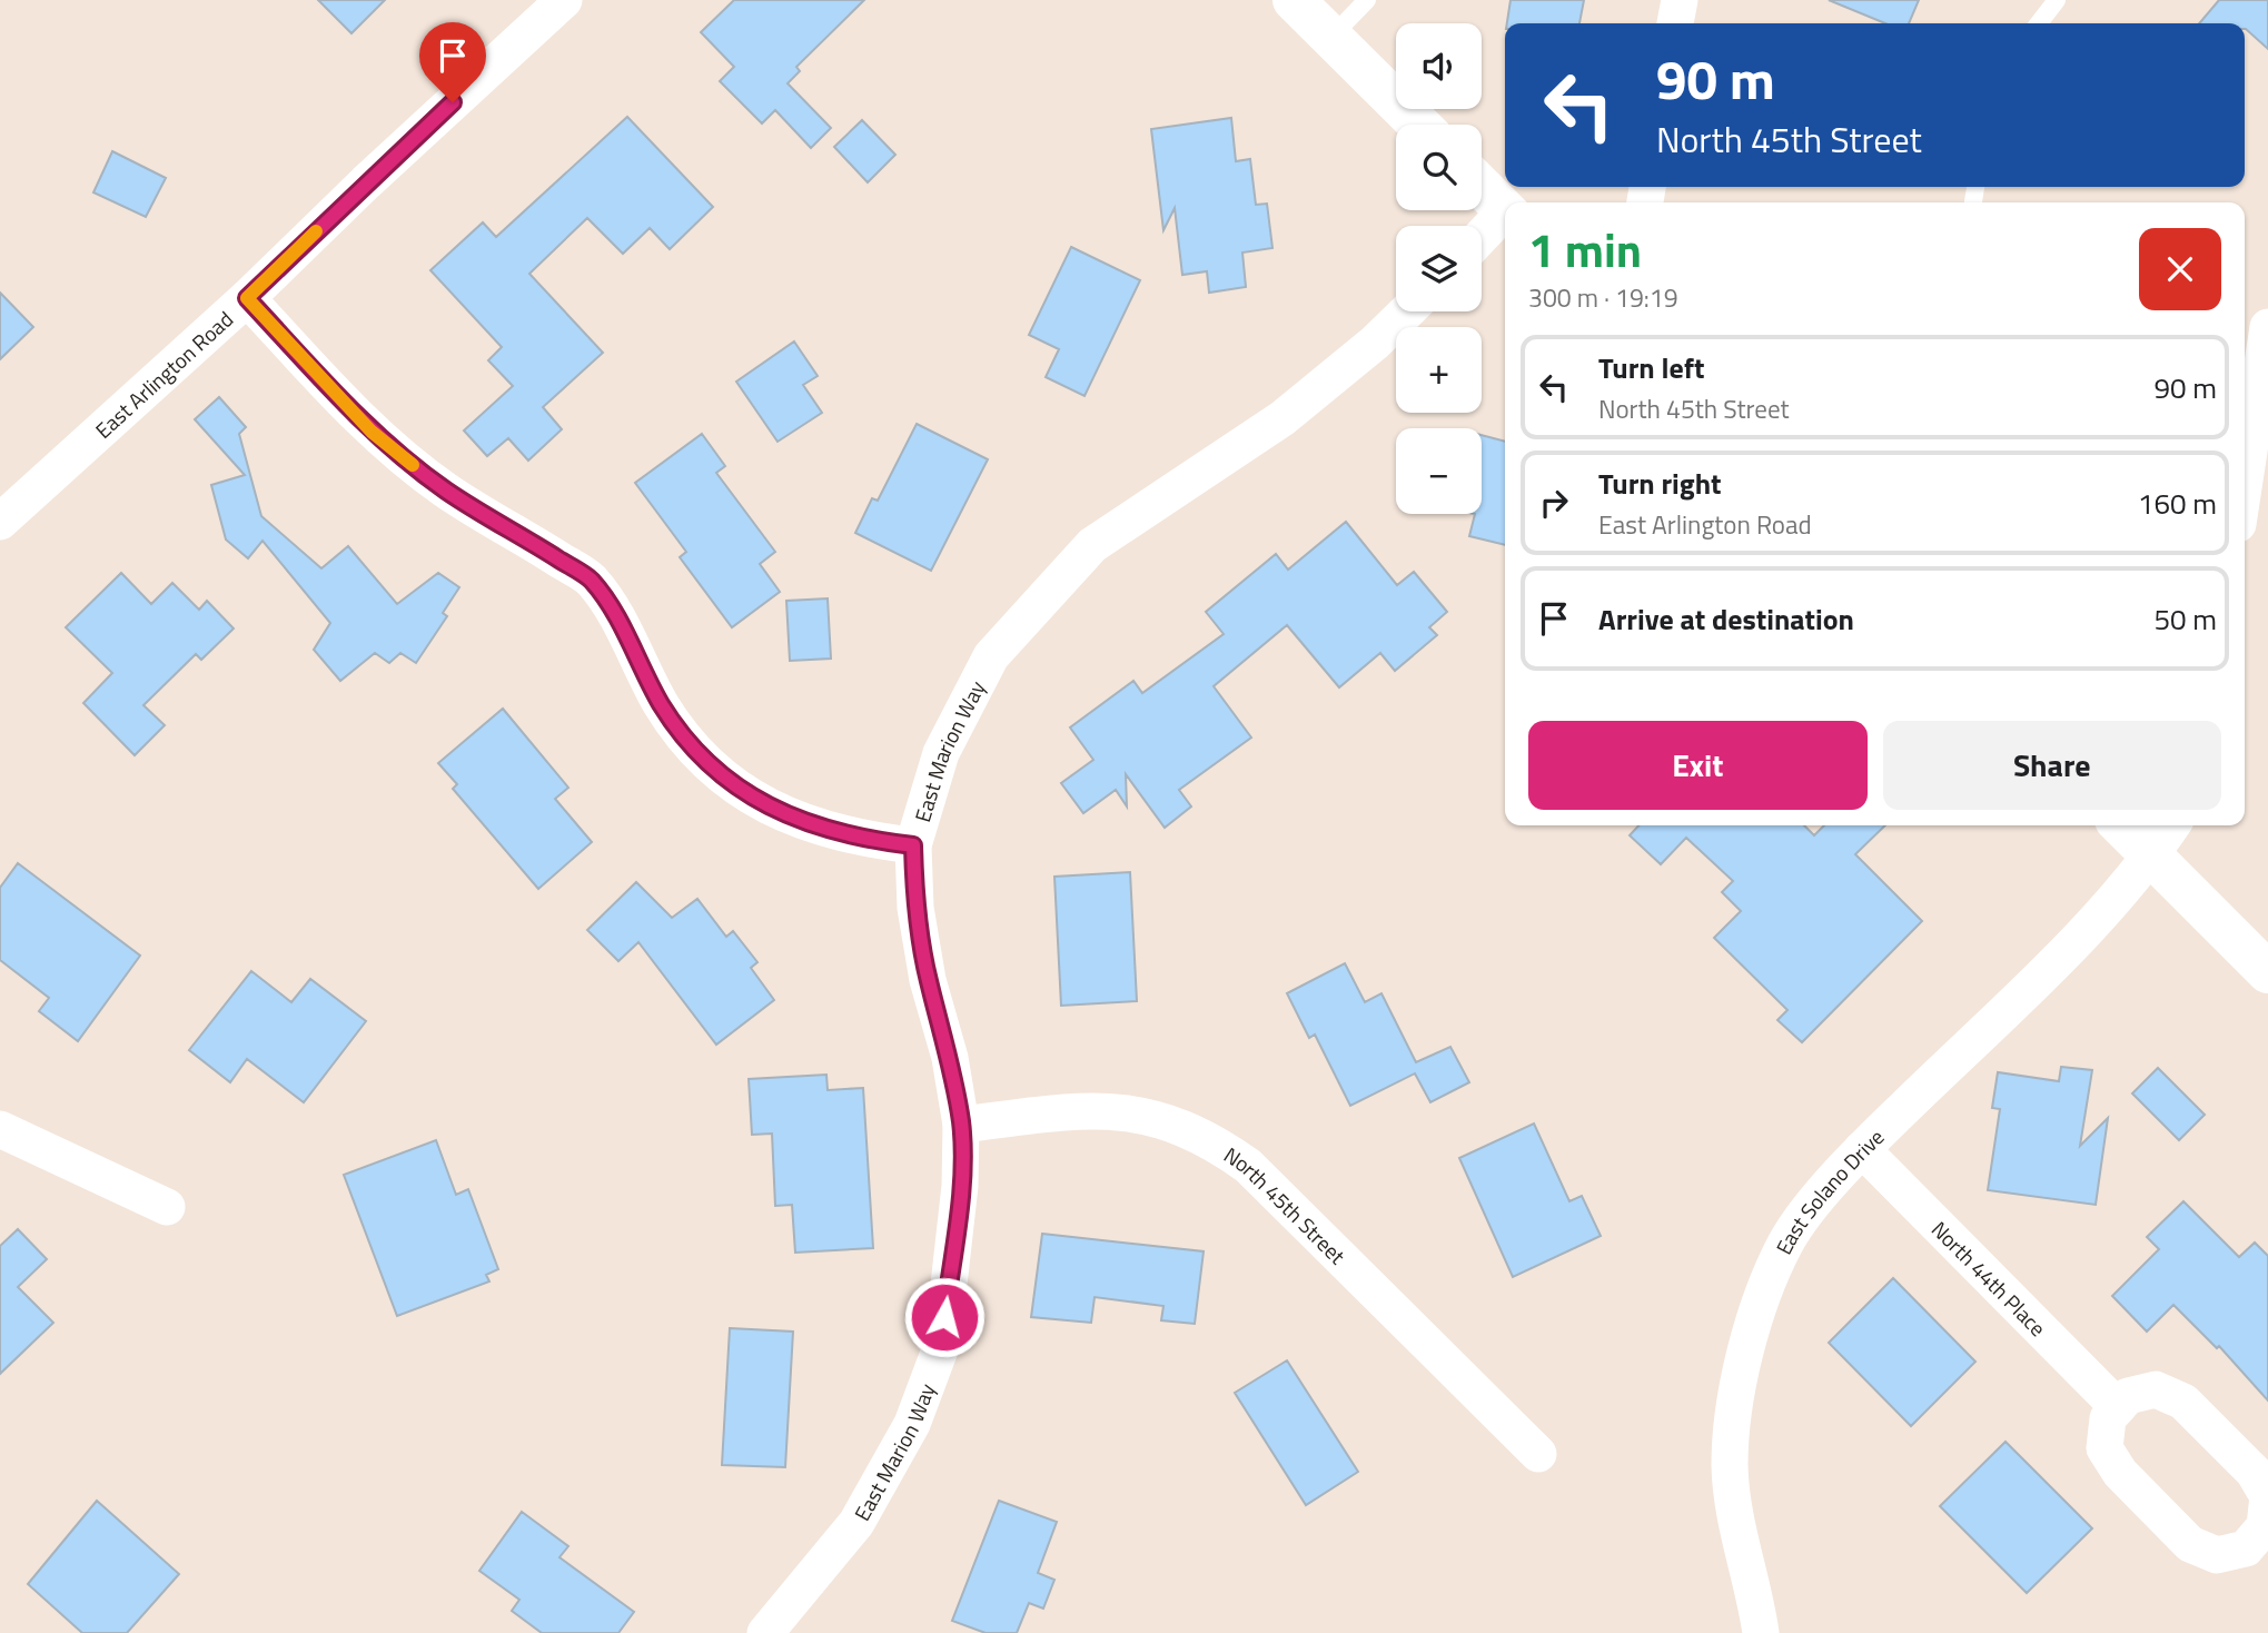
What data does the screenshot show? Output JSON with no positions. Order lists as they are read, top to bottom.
{
  "streets": {
    "street": [
      "East Arlington Road",
      "East Marion Way",
      "East Solano Drive",
      "North 45th Street",
      "North 44th Place"
    ]
  },
  "crossings": [
    ["East Marion Way", "North 45th Street"],
    ["East Solano Drive", "North 44th Place"]
  ],
  "page": {
    "map_buttons": ["+", "−"],
    "turn": ["90 m", "North 45th Street"],
    "heading": ["1 min", "300 m · 19:19"],
    "list": [
      {
        "name": "Turn left",
        "note": "North 45th Street",
        "value": "90 m"
      },
      {
        "name": "Turn right",
        "note": "East Arlington Road",
        "value": "160 m"
      },
      {
        "name": "Arrive at destination",
        "value": "50 m"
      }
    ],
    "buttons": ["Exit", "Share"]
  }
}
